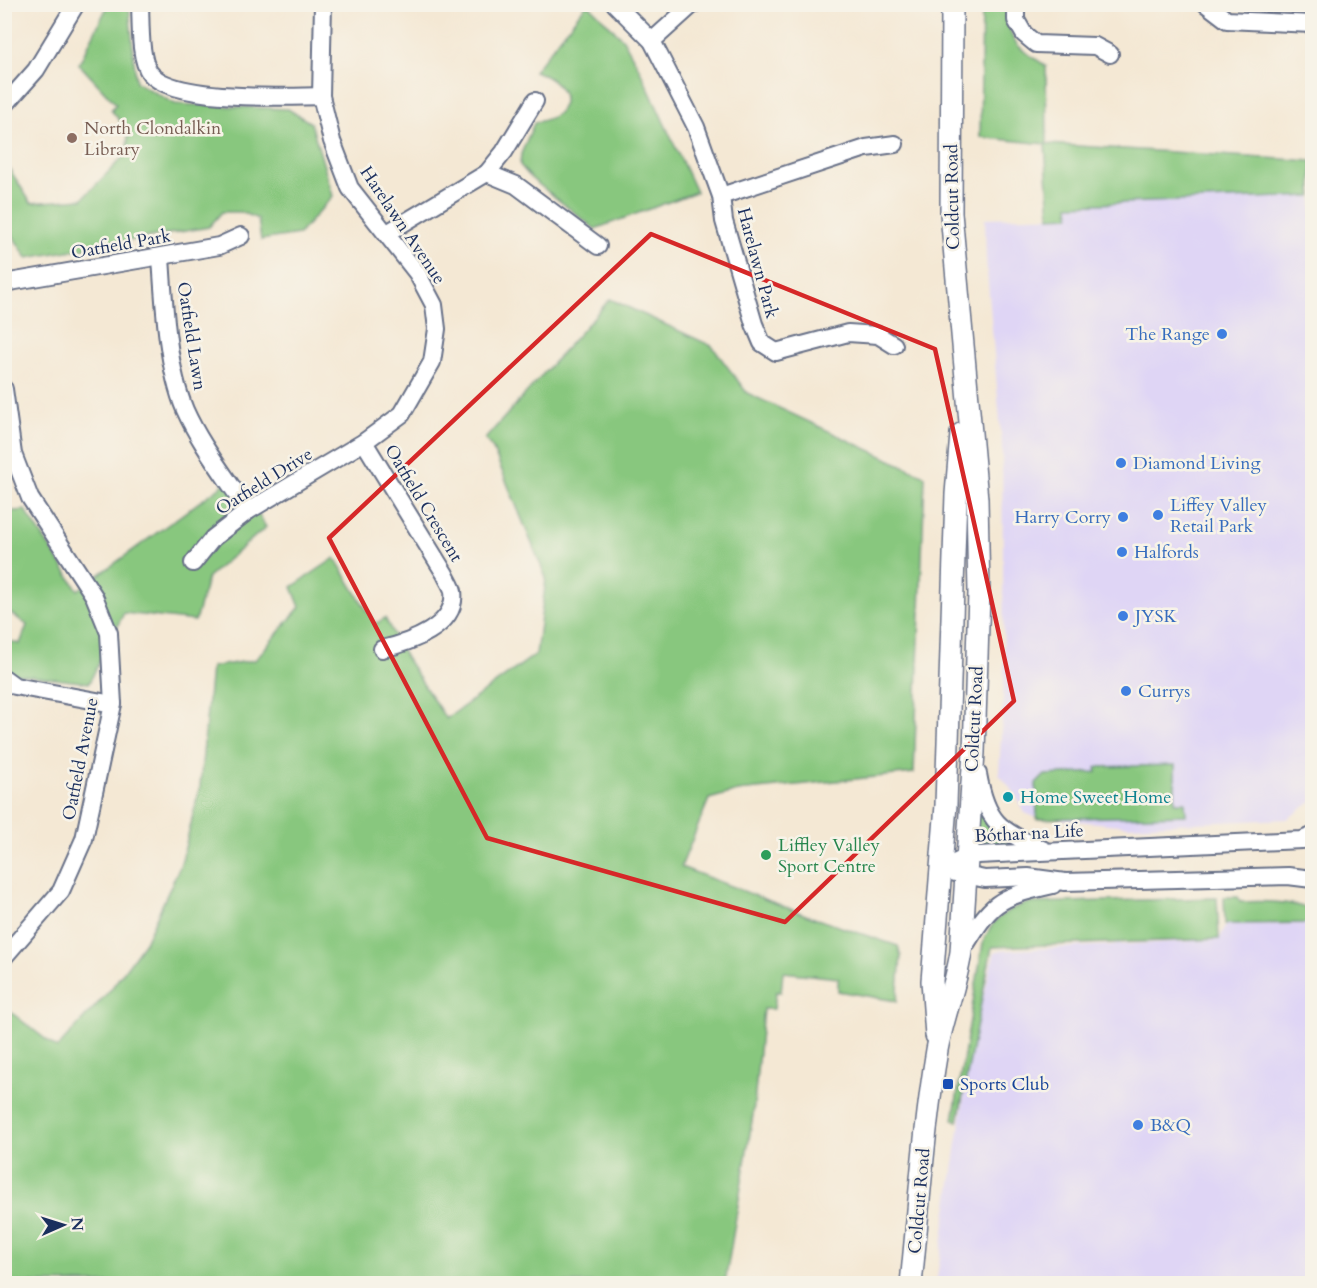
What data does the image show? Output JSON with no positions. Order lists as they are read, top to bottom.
{
  "streets": {
    "main road": ["Coldcut Road"],
    "street": [
      "Harelawn Avenue",
      "Oatfield Park",
      "Harelawn Park",
      "Oatfield Lawn",
      "Oatfield Drive",
      "Oatfield Crescent",
      "Oatfield Avenue",
      "Bóthar na Life"
    ]
  },
  "crossings": [
    ["Coldcut Road", "Bóthar na Life"],
    ["Harelawn Avenue", "Oatfield Drive"],
    ["Harelawn Avenue", "Oatfield Crescent"],
    ["Oatfield Park", "Oatfield Lawn"],
    ["Oatfield Lawn", "Oatfield Drive"],
    ["Oatfield Drive", "Oatfield Crescent"]
  ],
  "places": {
    "other": [
      "North Clondalkin Library",
      "The Range",
      "Diamond Living",
      "Liffey Valley Retail Park",
      "Harry Corry",
      "Halfords",
      "JYSK",
      "Currys",
      "Home Sweet Home",
      "Liffley Valley Sport Centre",
      "B&Q"
    ],
    "transit": ["Sports Club"]
  },
  "north": "right"
}
